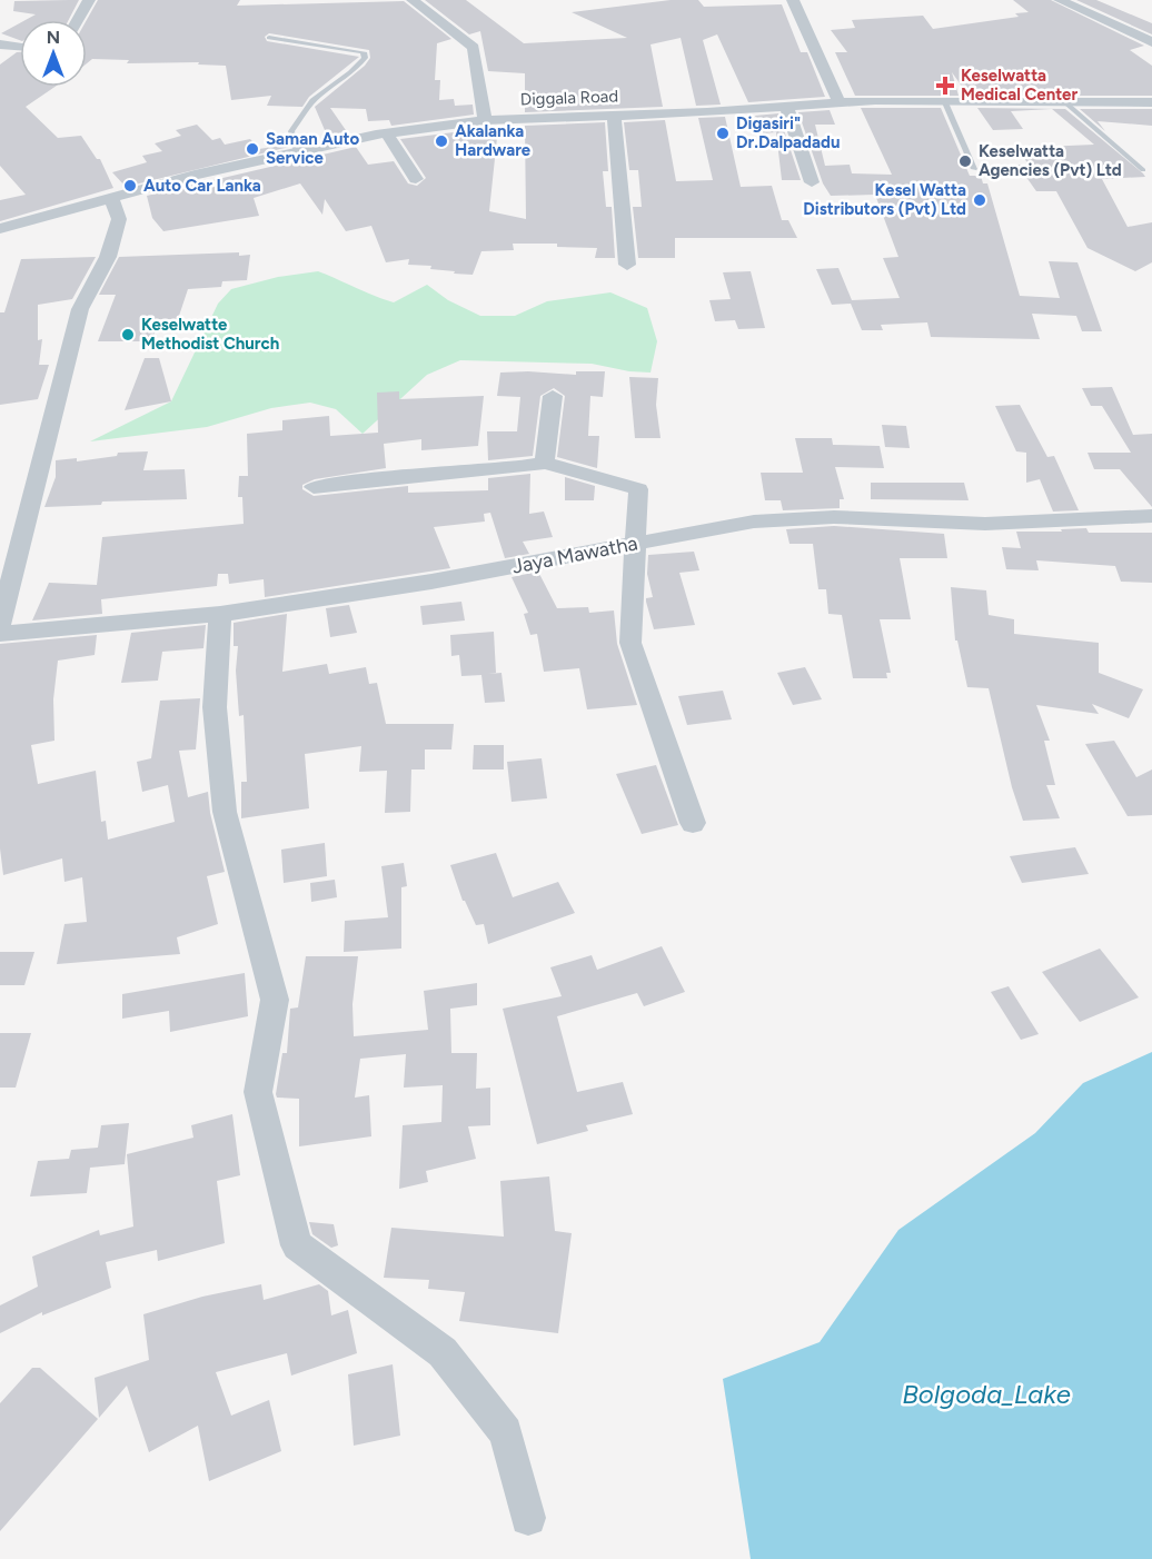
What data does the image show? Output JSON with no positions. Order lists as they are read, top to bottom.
{
  "streets": {
    "street": ["Diggala Road", "Jaya Mawatha"]
  },
  "water": ["Bolgoda_Lake"],
  "places": {
    "health": ["Keselwatta Medical Center"],
    "other": [
      "Digasiri\" Dr.Dalpadadu",
      "Akalanka Hardware",
      "Saman Auto Service",
      "Keselwatta Agencies (Pvt) Ltd",
      "Auto Car Lanka",
      "Kesel Watta Distributors (Pvt) Ltd",
      "Keselwatte Methodist Church"
    ]
  },
  "north": "top"
}
